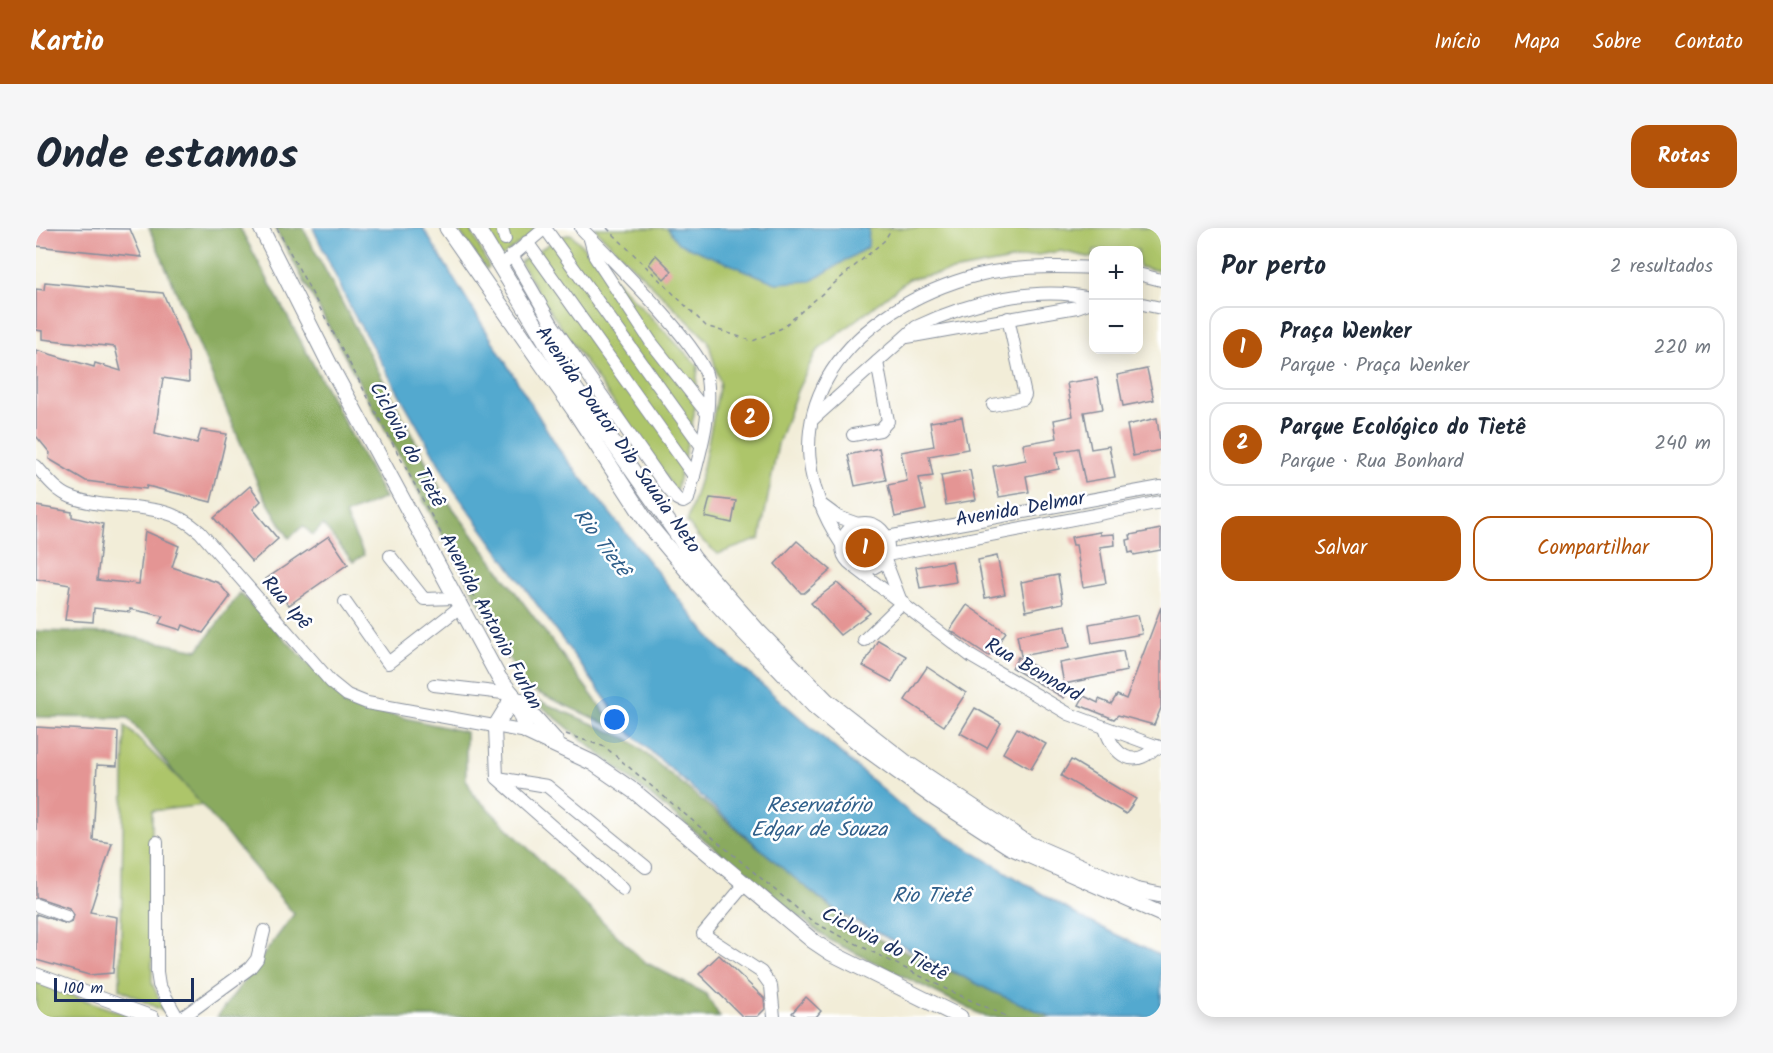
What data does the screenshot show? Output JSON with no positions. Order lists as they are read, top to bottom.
{
  "streets": {
    "main road": ["Avenida Doutor Dib Sauaia Neto", "Avenida Antonio Furlan"],
    "street": ["Avenida Delmar", "Rua Ipê", "Rua Bonnard"],
    "path": ["Ciclovia do Tietê"]
  },
  "crossings": [
    ["Ciclovia do Tietê", "Avenida Antonio Furlan"],
    ["Avenida Delmar", "Rua Bonnard"],
    ["Rua Ipê", "Avenida Antonio Furlan"]
  ],
  "water": ["Rio Tietê", "Reservatório Edgar de Souza"],
  "scale_bar": "100 m",
  "page": {
    "header": "Kartio",
    "nav": [
      "Início",
      "Mapa",
      "Sobre",
      "Contato"
    ],
    "title": "Onde estamos",
    "buttons": [
      "Rotas",
      ["Salvar", "Compartilhar"]
    ],
    "heading": ["Por perto", "2 resultados"],
    "map_buttons": ["+", "−"],
    "list": [
      {
        "mark": "1",
        "name": "Praça Wenker",
        "note": "Parque · Praça Wenker",
        "value": "220 m"
      },
      {
        "mark": "2",
        "name": "Parque Ecológico do Tietê",
        "note": "Parque · Rua Bonhard",
        "value": "240 m"
      }
    ],
    "pins": ["2", "1"],
    "scale": "100 m"
  }
}
